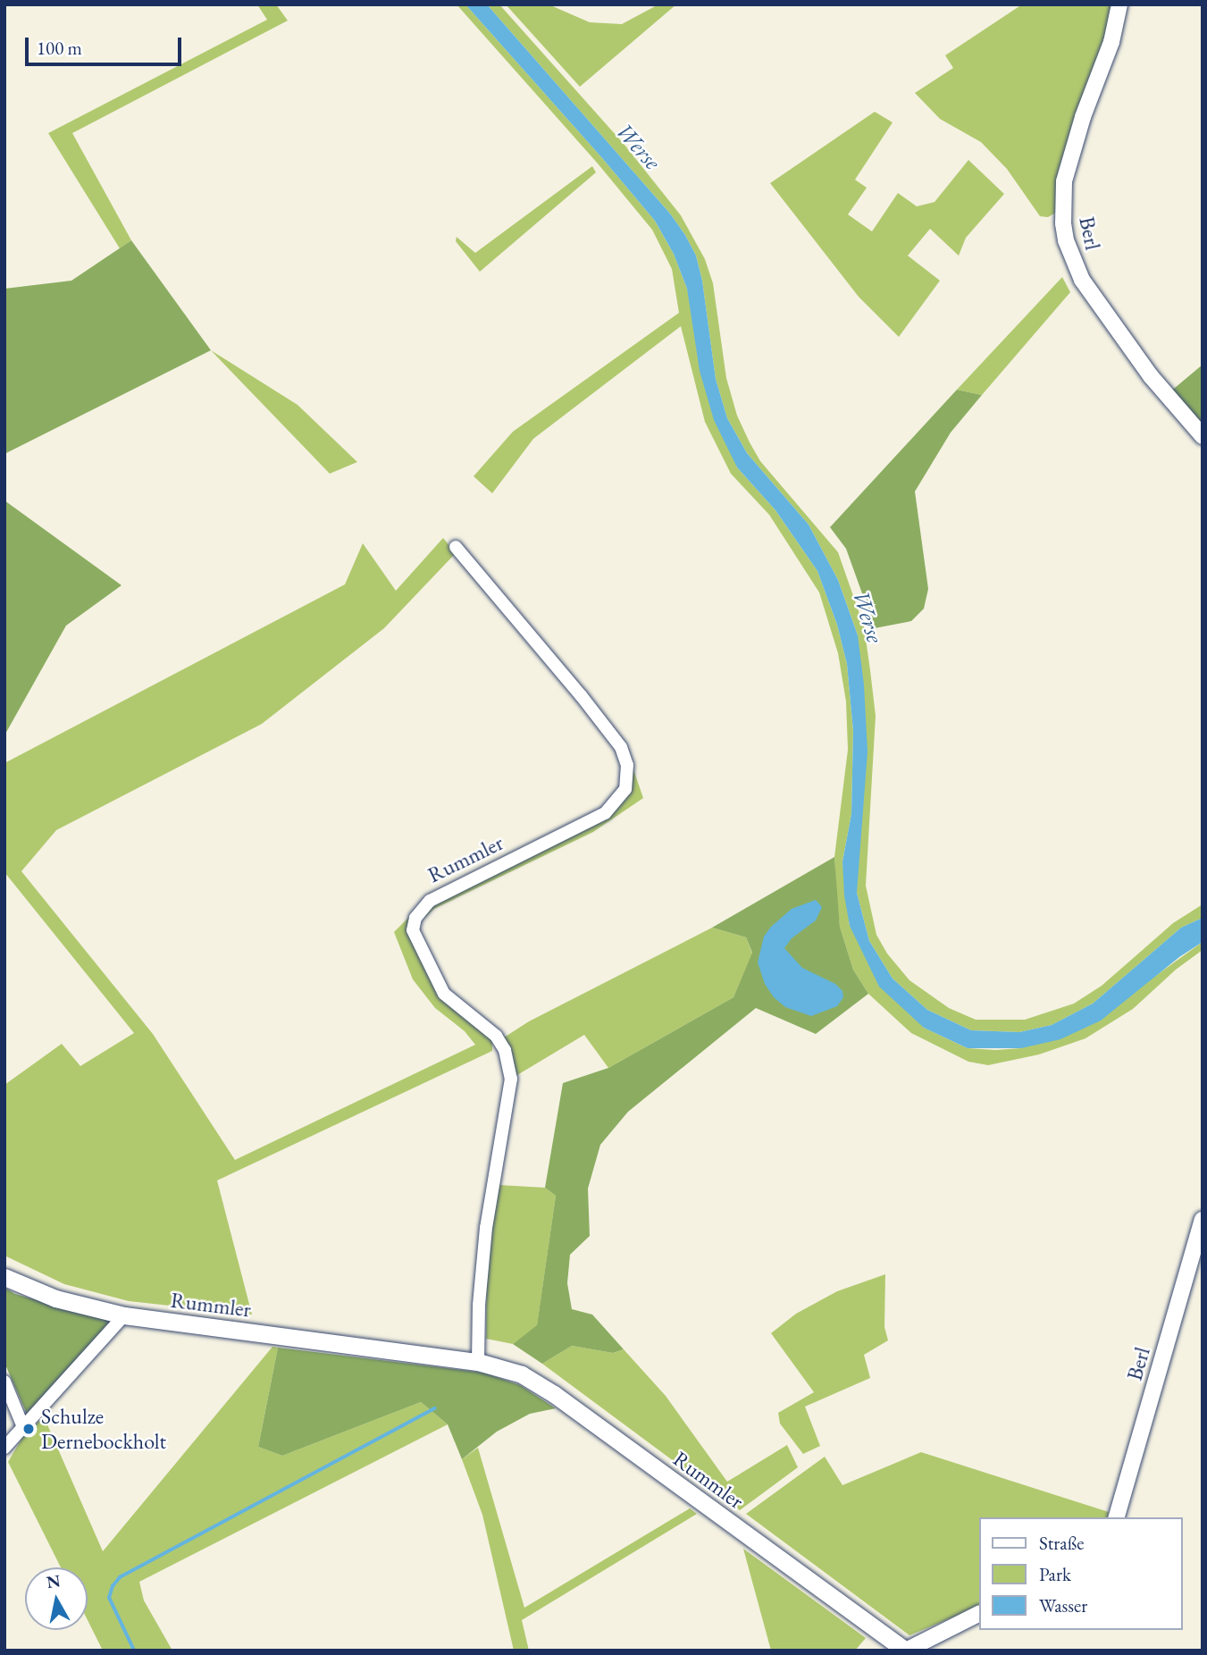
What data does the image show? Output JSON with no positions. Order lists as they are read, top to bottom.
{
  "streets": {
    "main road": ["Rummler"],
    "street": ["Berl"]
  },
  "water": ["Werse"],
  "places": ["Schulze Dernebockholt"],
  "legend": ["Straße", "Park", "Wasser"],
  "scale_bar": "100 m",
  "north": "top"
}
